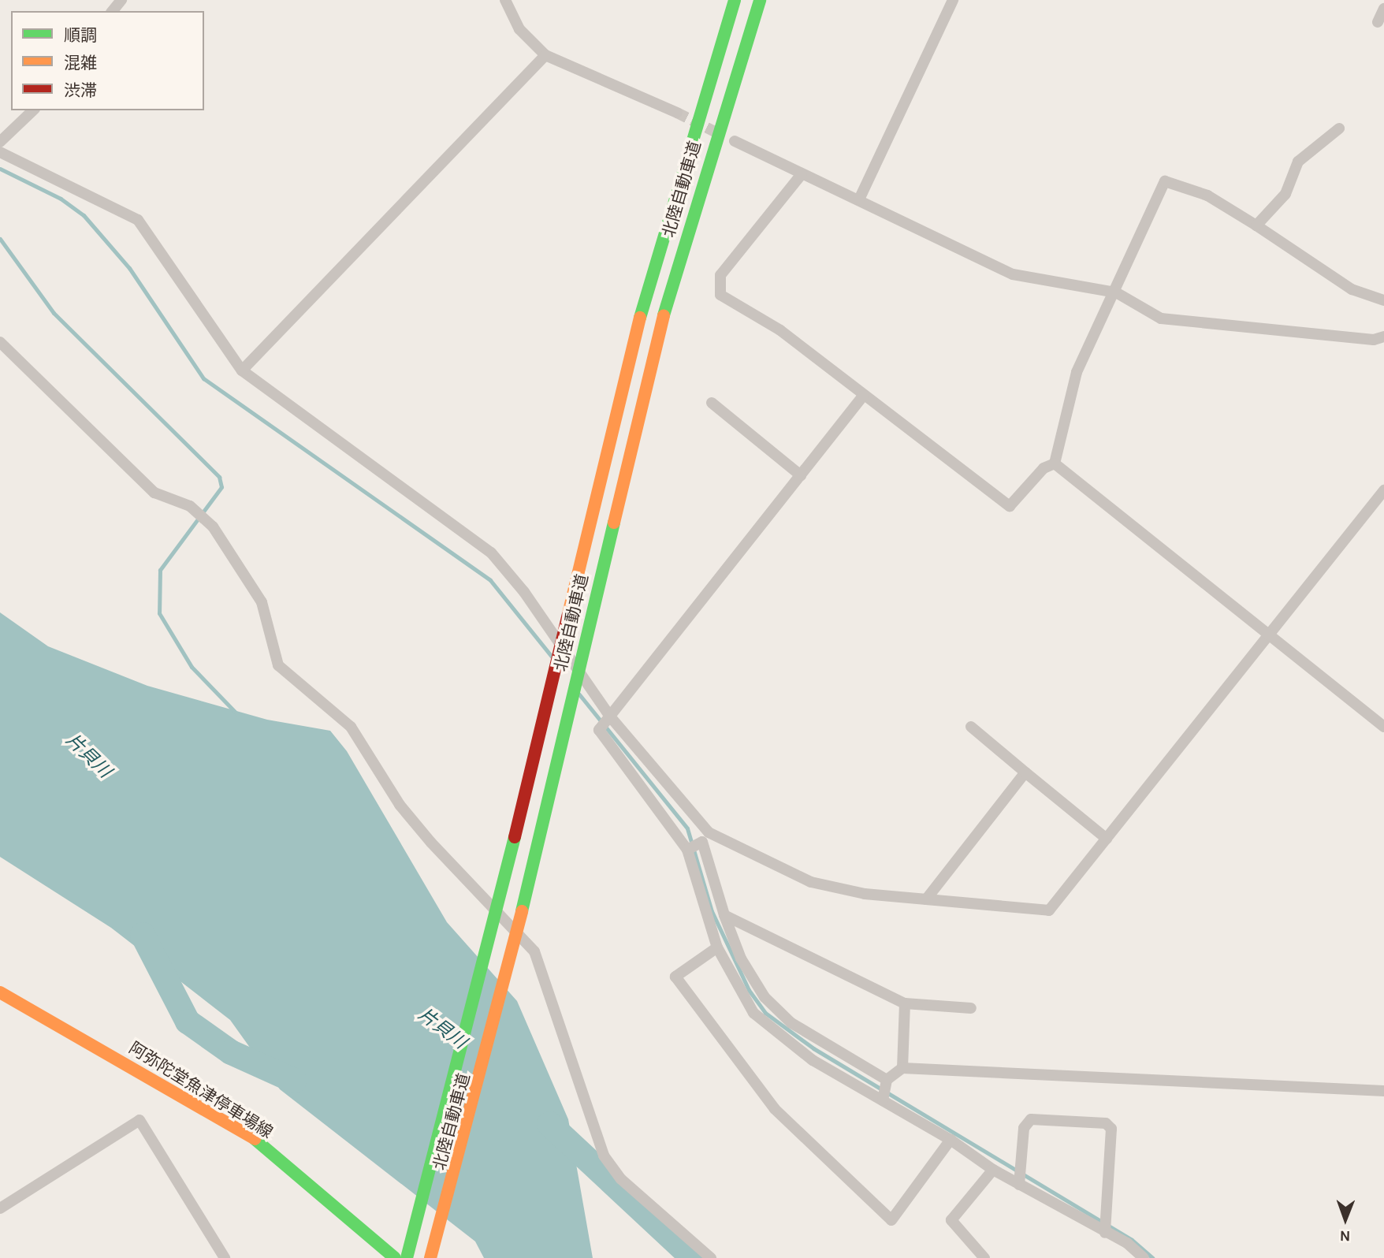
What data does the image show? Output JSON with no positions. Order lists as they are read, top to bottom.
{
  "streets": {
    "main road": ["北陸自動車道", "阿弥陀堂魚津停車場線"]
  },
  "water": ["片貝川"],
  "legend": ["順調", "混雑", "渋滞"],
  "north": "bottom"
}
